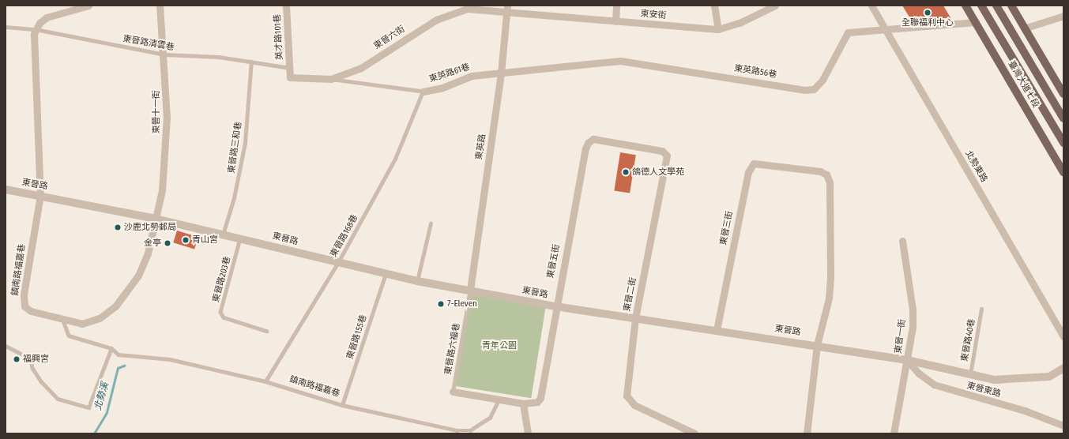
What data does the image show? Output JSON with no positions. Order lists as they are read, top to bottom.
{
  "streets": {
    "main road": ["臺灣大道七段"],
    "street": [
      "東安街",
      "英才路101巷",
      "東晉六街",
      "東英路56巷",
      "東英路61巷",
      "東晉十一街",
      "東英路",
      "北勢東路",
      "東晉路",
      "東晉三街",
      "東晉五街",
      "鎮南路福嘉巷",
      "東晉二街",
      "東晉一街",
      "東晉東路"
    ],
    "lane": [
      "東晉路清雲巷",
      "東晉路三和巷",
      "東晉路168巷",
      "東晉路203巷",
      "東晉路155巷",
      "東晉路40巷",
      "東晉路六福巷"
    ]
  },
  "crossings": [
    ["東安街", "東晉六街"],
    ["東安街", "東英路"],
    ["英才路101巷", "東晉六街"],
    ["英才路101巷", "東晉路清雲巷"],
    ["東晉六街", "東晉路清雲巷"],
    ["東晉六街", "東英路"],
    ["東晉路清雲巷", "東晉十一街"],
    ["東晉路清雲巷", "東晉路三和巷"],
    ["東英路56巷", "東英路61巷"],
    ["東英路56巷", "臺灣大道七段"],
    ["東英路56巷", "東英路"],
    ["東英路56巷", "北勢東路"],
    ["東英路61巷", "東英路"],
    ["東英路61巷", "東晉路168巷"],
    ["東晉十一街", "東晉路"],
    ["東晉十一街", "鎮南路福嘉巷"],
    ["東英路", "東晉路"],
    ["東英路", "東晉路六福巷"],
    ["東晉路三和巷", "東晉路"],
    ["東晉路", "東晉三街"],
    ["東晉路", "東晉路168巷"],
    ["東晉路", "東晉五街"],
    ["東晉路", "鎮南路福嘉巷"],
    ["東晉路", "東晉路203巷"],
    ["東晉路", "東晉二街"],
    ["東晉路", "東晉一街"],
    ["東晉路", "東晉路155巷"],
    ["東晉路", "東晉路40巷"],
    ["東晉路", "東晉路六福巷"],
    ["東晉路", "東晉東路"],
    ["東晉路168巷", "鎮南路福嘉巷"],
    ["東晉五街", "鎮南路福嘉巷"],
    ["東晉五街", "東晉二街"],
    ["東晉五街", "東晉路六福巷"],
    ["鎮南路福嘉巷", "東晉路155巷"],
    ["東晉一街", "東晉東路"]
  ],
  "water": ["北勢溪"],
  "parks": ["青年公園"],
  "places": [
    "全聯福利中心",
    "鴿德人文學苑",
    "沙鹿北勢郵局",
    "青山宮",
    "金亭",
    "7-Eleven",
    "福興宮"
  ]
}
